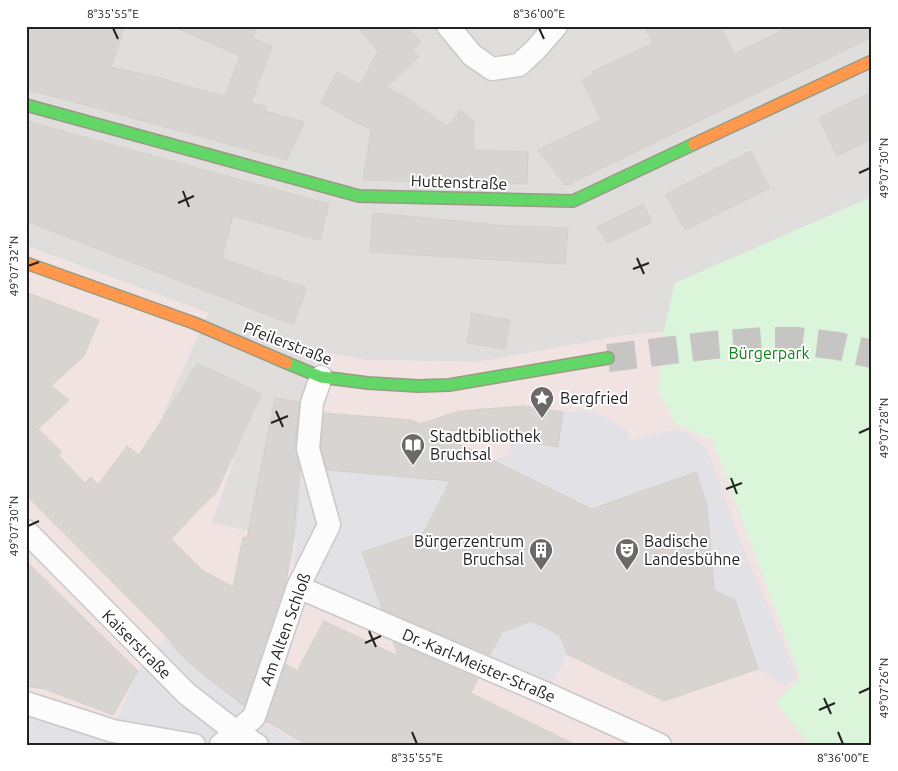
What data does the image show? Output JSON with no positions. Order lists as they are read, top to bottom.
{
  "streets": {
    "street": [
      "Huttenstraße",
      "Pfeilerstraße",
      "Am Alten Schloß",
      "Kaiserstraße",
      "Dr.-Karl-Meister-Straße"
    ]
  },
  "crossings": [
    ["Pfeilerstraße", "Am Alten Schloß"],
    ["Am Alten Schloß", "Kaiserstraße"],
    ["Am Alten Schloß", "Dr.-Karl-Meister-Straße"]
  ],
  "parks": ["Bürgerpark"],
  "places": {
    "place": ["Bergfried"],
    "library": ["Stadtbibliothek Bruchsal"],
    "building": ["Bürgerzentrum Bruchsal"],
    "theatre": ["Badische Landesbühne"]
  },
  "coordinates": [
    "8°35'55\"E",
    "8°36'00\"E",
    "49°07'30\"N",
    "49°07'32\"N",
    "49°07'28\"N",
    "49°07'26\"N"
  ]
}
